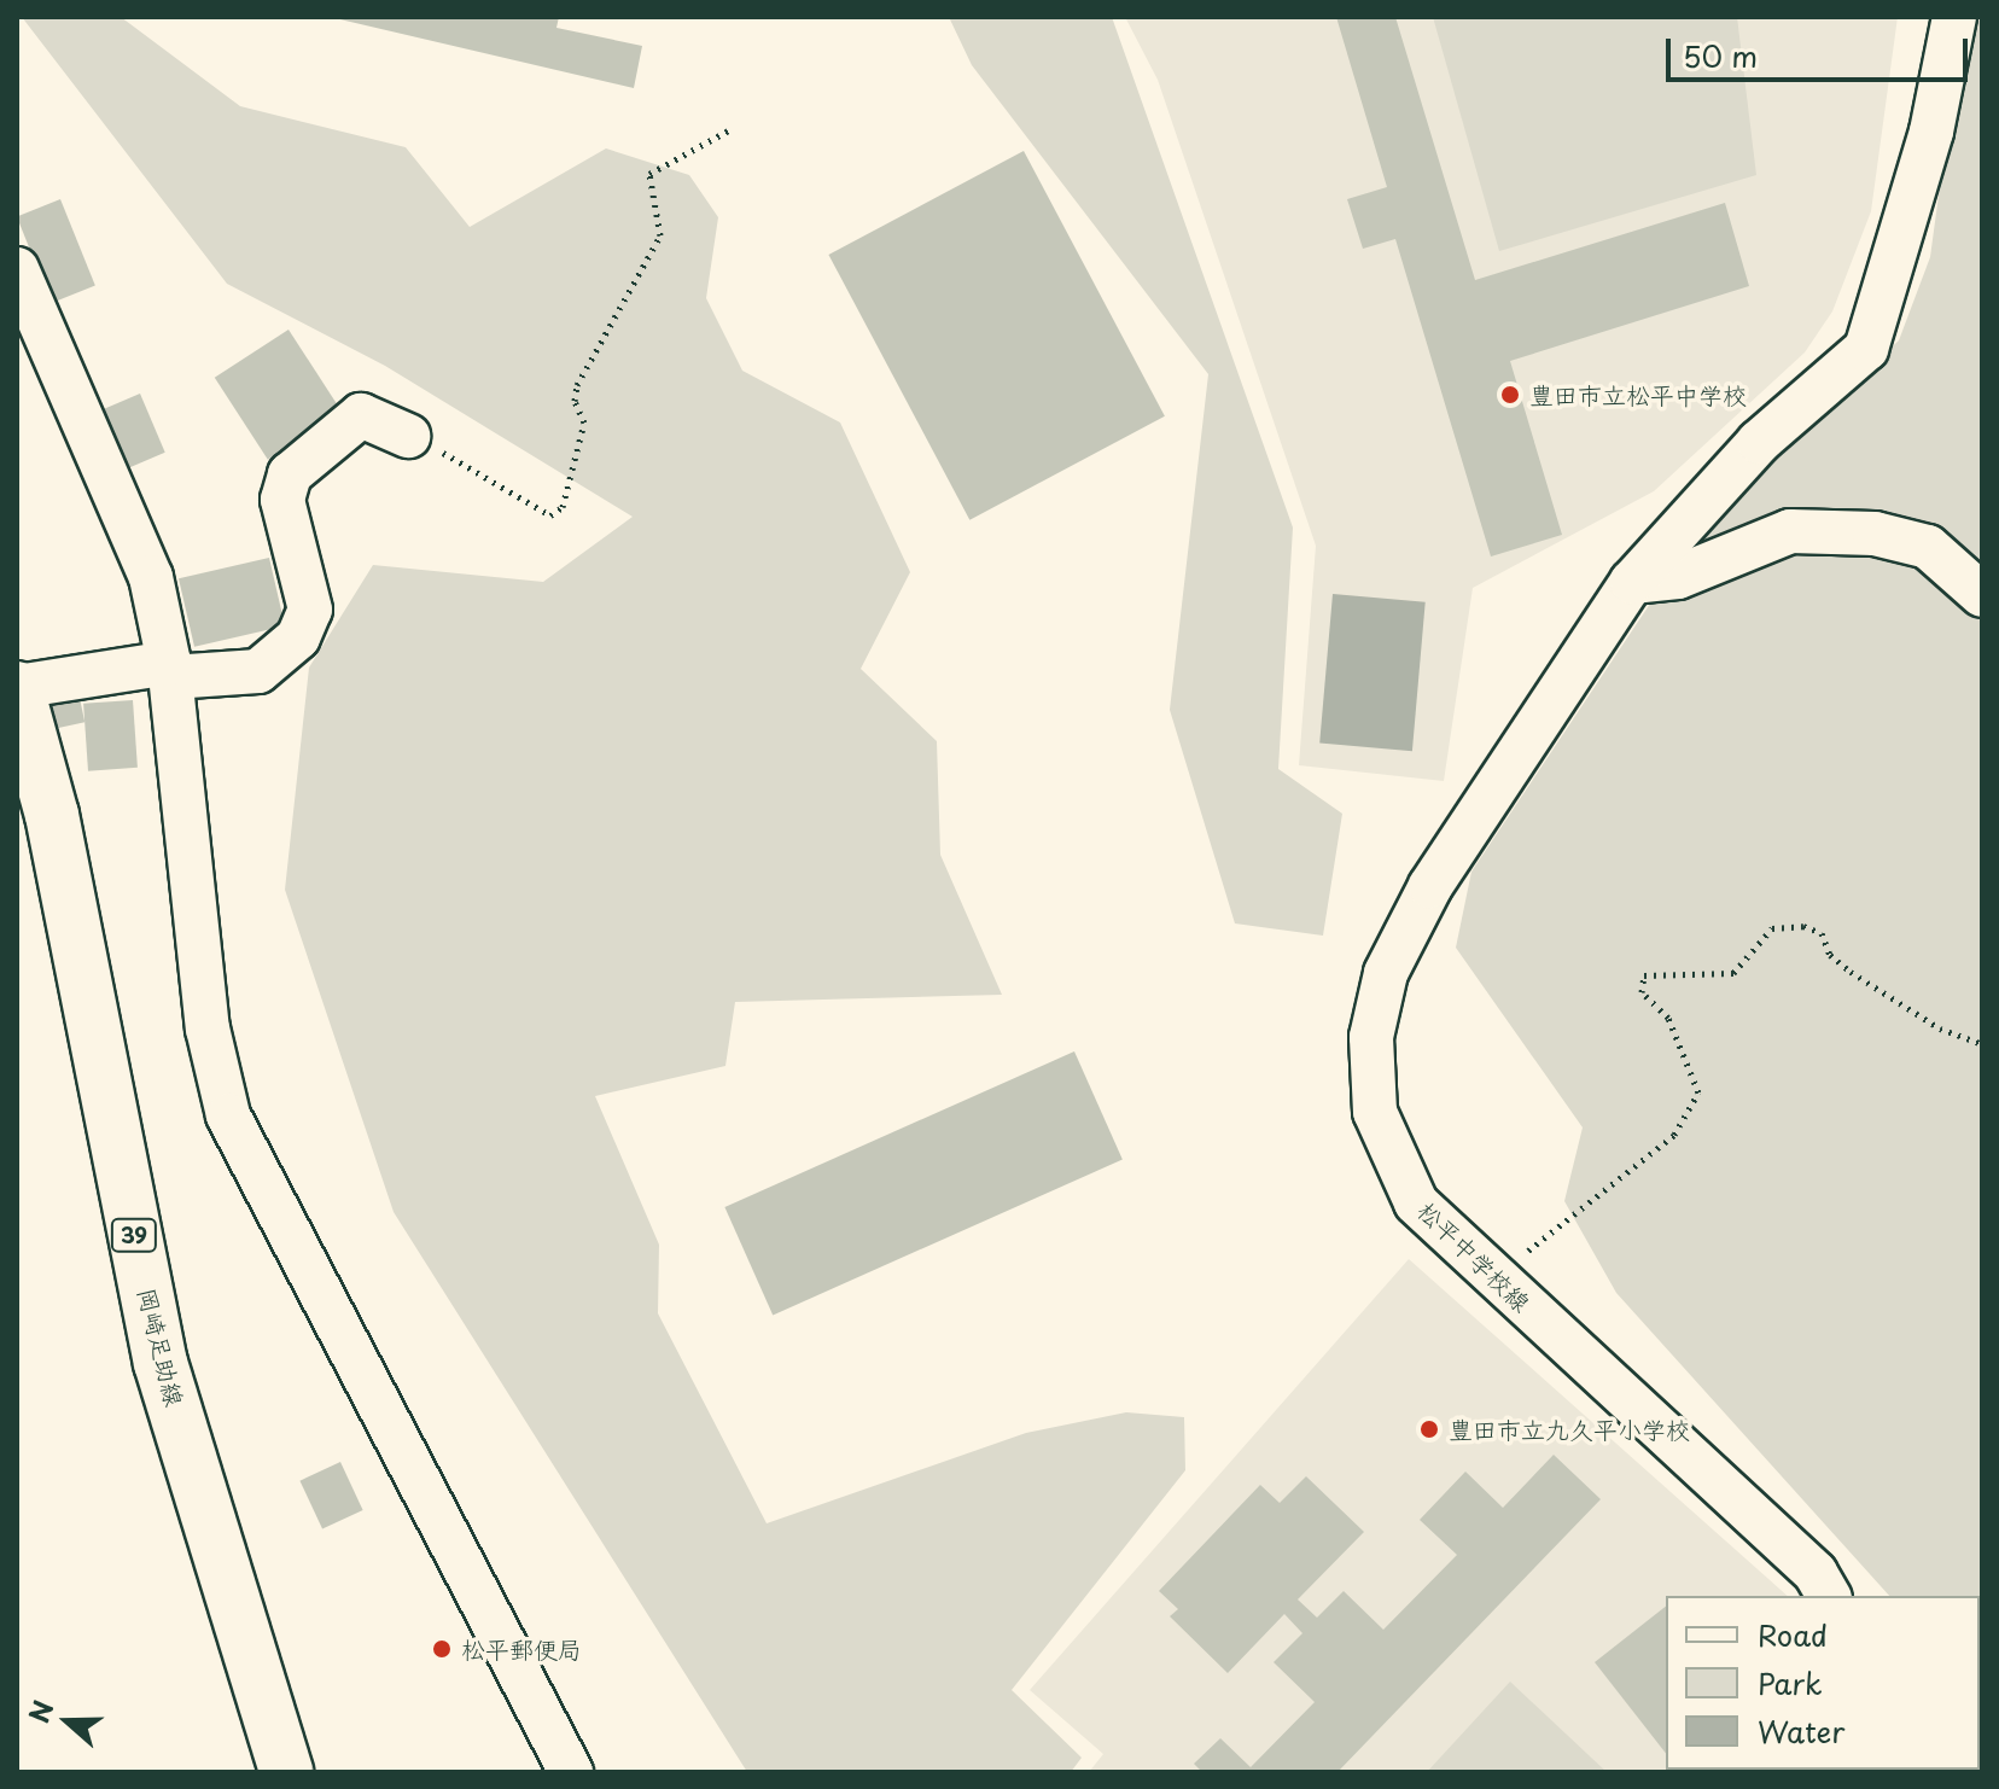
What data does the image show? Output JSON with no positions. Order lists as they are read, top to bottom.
{
  "streets": {
    "main road": ["39", "岡崎足助線"],
    "street": ["松平中学校線"]
  },
  "places": ["豊田市立松平中学校", "豊田市立九久平小学校", "松平郵便局"],
  "legend": ["Road", "Park", "Water"],
  "scale_bar": "50 m",
  "north": "left"
}
